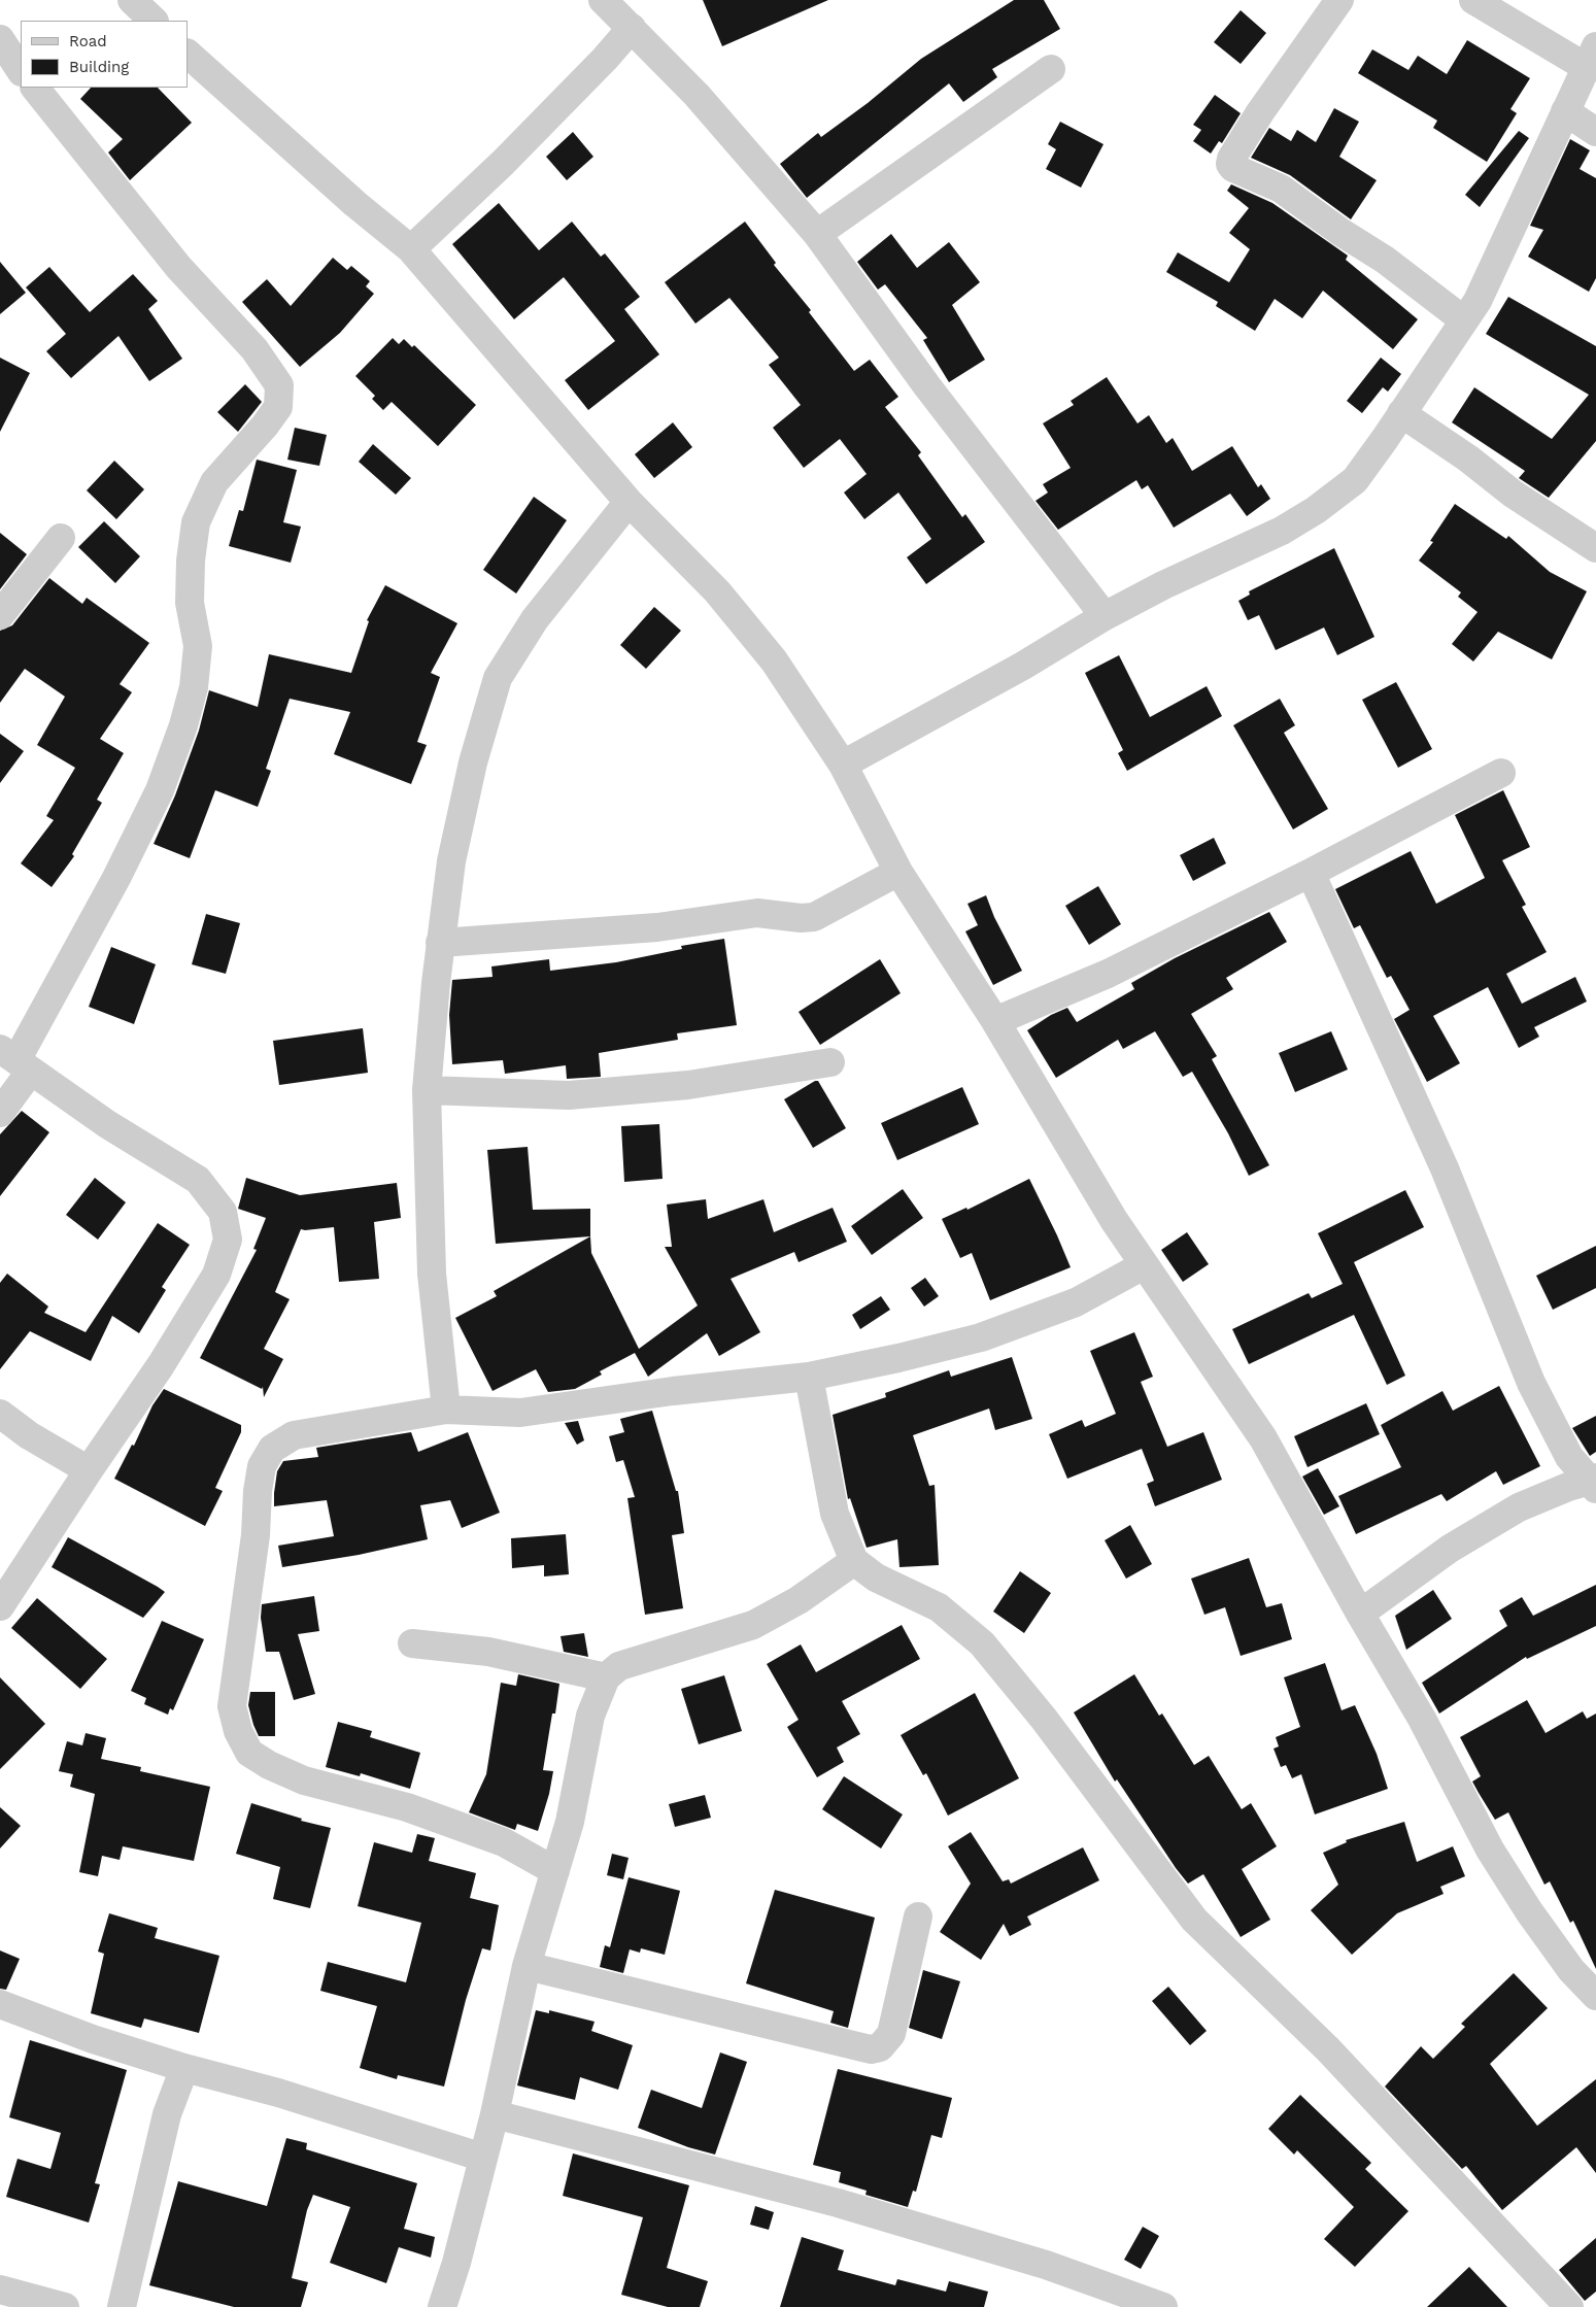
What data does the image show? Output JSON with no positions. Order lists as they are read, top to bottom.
{
  "legend": ["Road", "Building"]
}
